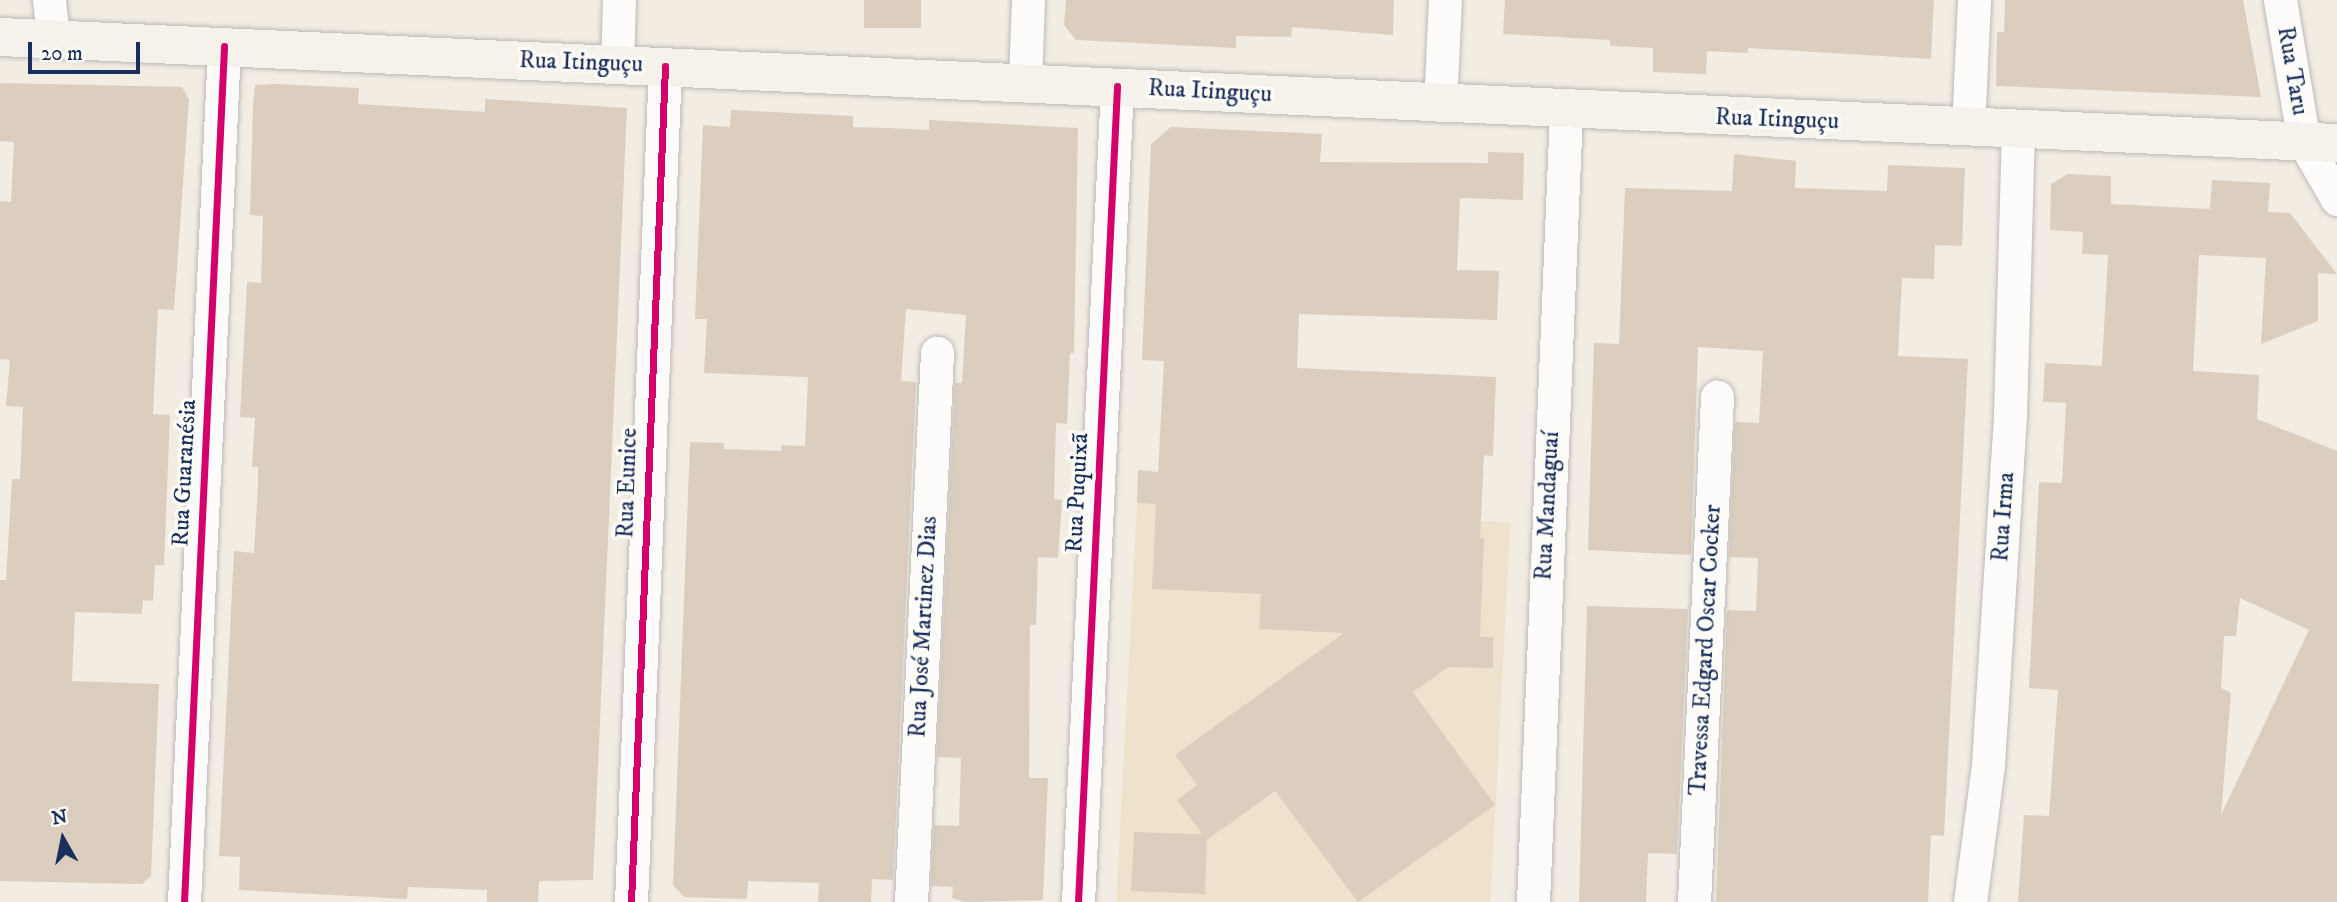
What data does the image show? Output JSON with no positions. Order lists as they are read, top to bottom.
{
  "streets": {
    "main road": ["Rua Itinguçu"],
    "street": [
      "Rua Taru",
      "Rua Guaranésia",
      "Rua Eunice",
      "Rua Puquixã",
      "Rua Mandaguaí",
      "Rua Irma",
      "Rua José Martinez Dias",
      "Travessa Edgard Oscar Cocker"
    ]
  },
  "crossings": [
    ["Rua Itinguçu", "Rua Taru"],
    ["Rua Itinguçu", "Rua Guaranésia"],
    ["Rua Itinguçu", "Rua Eunice"],
    ["Rua Itinguçu", "Rua Puquixã"],
    ["Rua Itinguçu", "Rua Mandaguaí"],
    ["Rua Itinguçu", "Rua Irma"]
  ],
  "scale_bar": "20 m",
  "north": "top"
}
